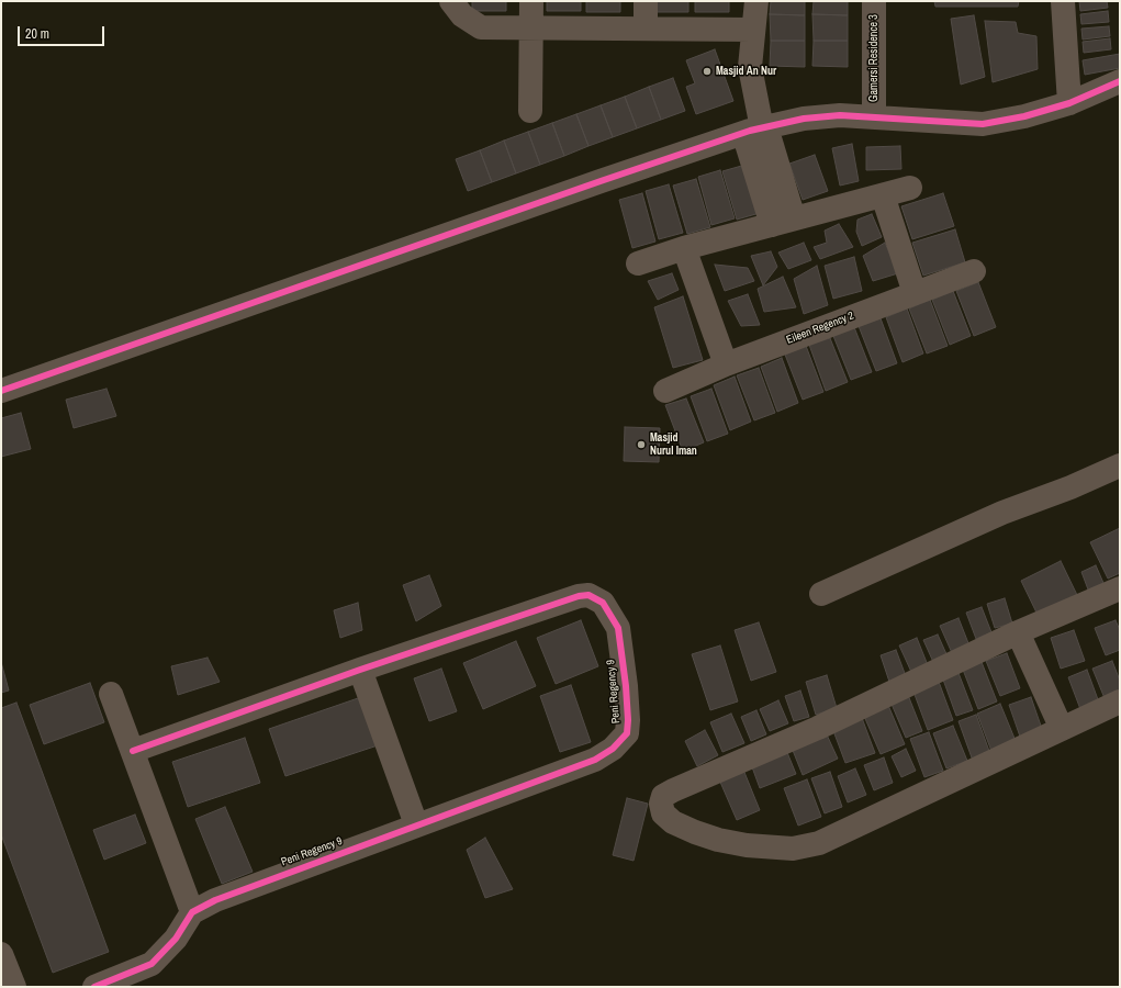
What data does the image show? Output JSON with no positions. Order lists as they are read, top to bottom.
{
  "streets": {
    "street": ["Gamersi Residence 3", "Eileen Regency 2", "Peni Regency 9"]
  },
  "places": ["Masjid An Nur", "Masjid Nurul Iman"],
  "scale_bar": "20 m"
}
